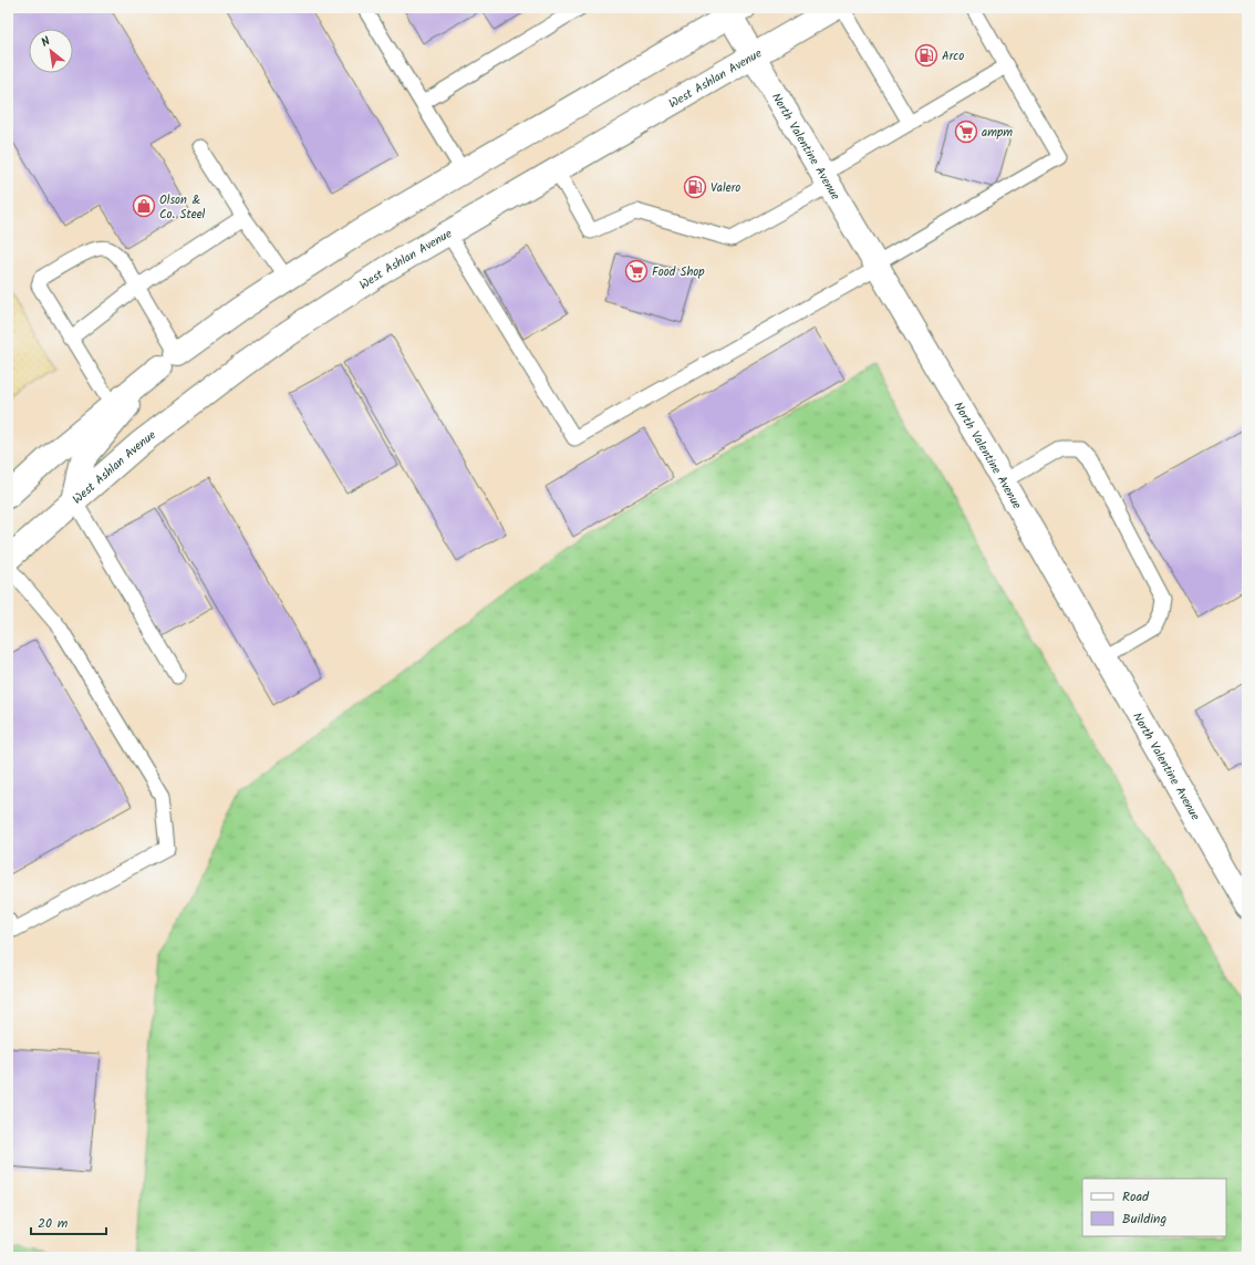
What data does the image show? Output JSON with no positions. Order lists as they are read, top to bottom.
{
  "streets": {
    "main road": ["West Ashlan Avenue", "North Valentine Avenue"]
  },
  "crossings": [
    ["West Ashlan Avenue", "North Valentine Avenue"]
  ],
  "places": {
    "fuel station": ["Arco", "Valero"],
    "supermarket": ["ampm", "Food Shop"],
    "shop": ["Olson & Co. Steel"]
  },
  "legend": ["Road", "Building"],
  "scale_bar": "20 m",
  "north": "top left"
}
